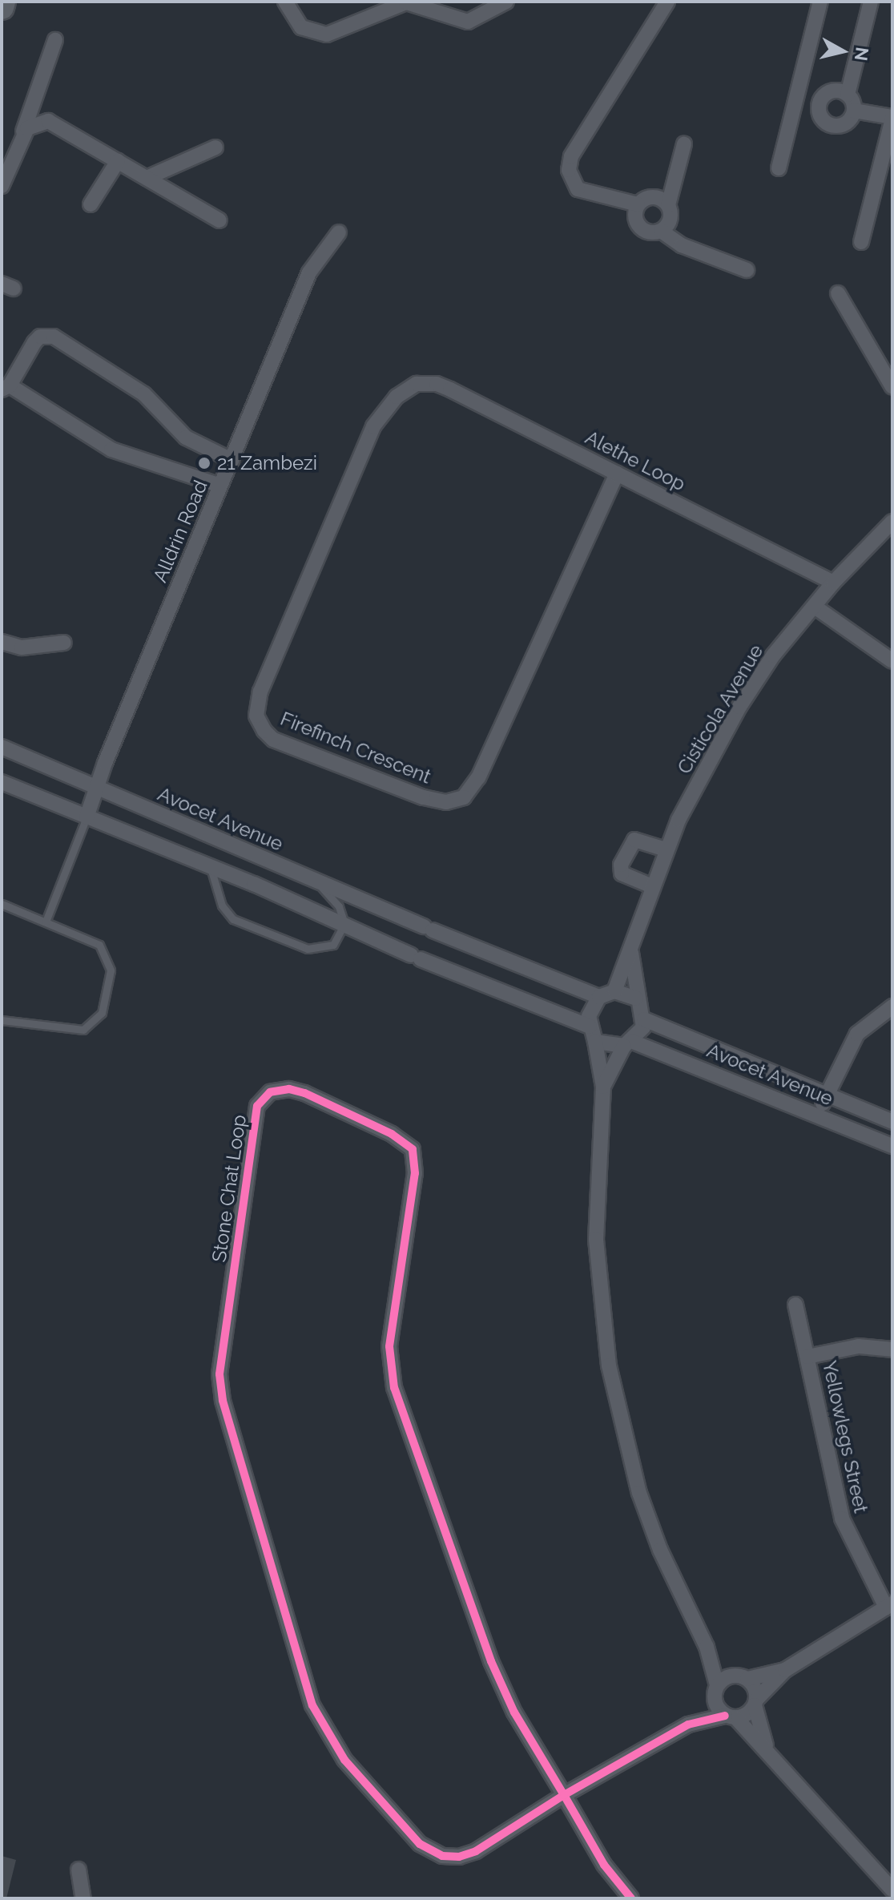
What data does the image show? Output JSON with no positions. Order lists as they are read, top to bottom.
{
  "streets": {
    "street": [
      "Alethe Loop",
      "Alldrin Road",
      "Cisticola Avenue",
      "Firefinch Crescent",
      "Avocet Avenue",
      "Stone Chat Loop",
      "Yellowlegs Street"
    ]
  },
  "crossings": [
    ["Alethe Loop", "Cisticola Avenue"],
    ["Alethe Loop", "Firefinch Crescent"],
    ["Alldrin Road", "Avocet Avenue"],
    ["Cisticola Avenue", "Avocet Avenue"]
  ],
  "places": ["21 Zambezi"],
  "north": "right"
}
